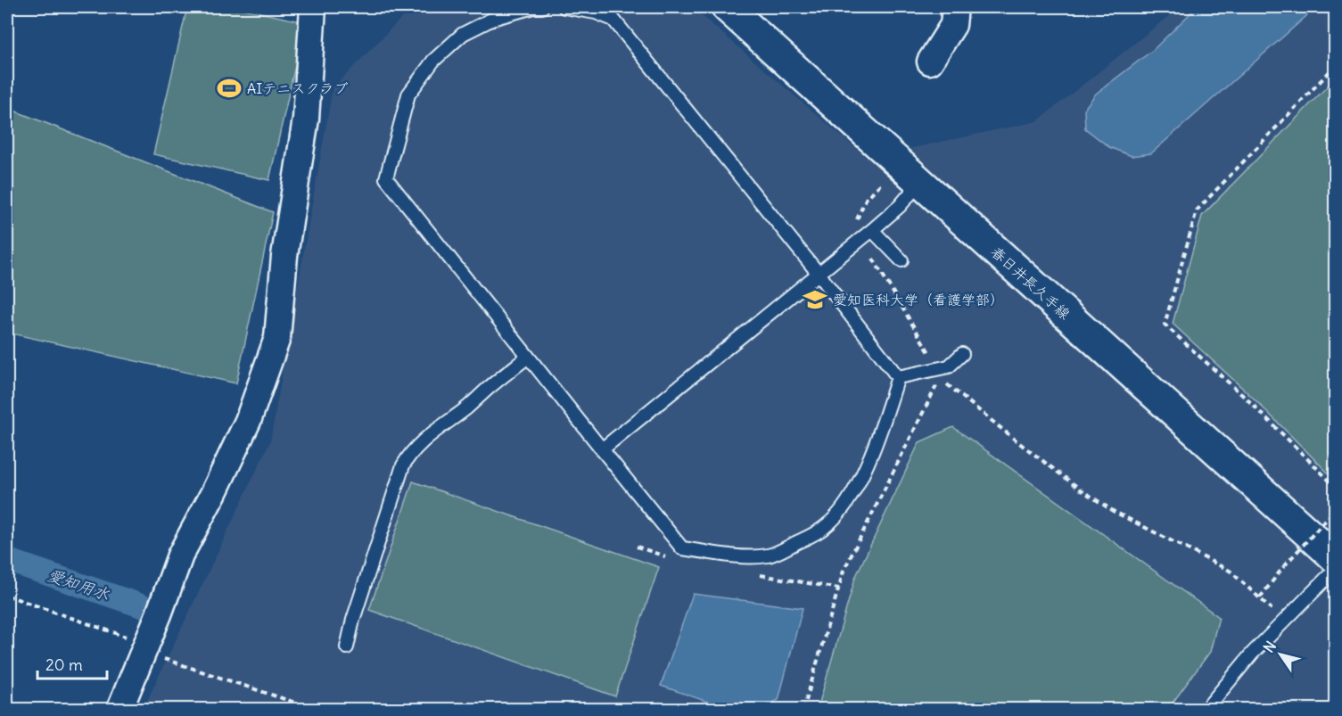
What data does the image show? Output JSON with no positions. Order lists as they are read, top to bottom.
{
  "streets": {
    "main road": ["春日井長久手線"]
  },
  "water": ["愛知用水"],
  "places": {
    "sports": ["AIテニスクラブ"],
    "school or university": ["愛知医科大学（看護学部）"]
  },
  "scale_bar": "20 m",
  "north": "top left"
}
